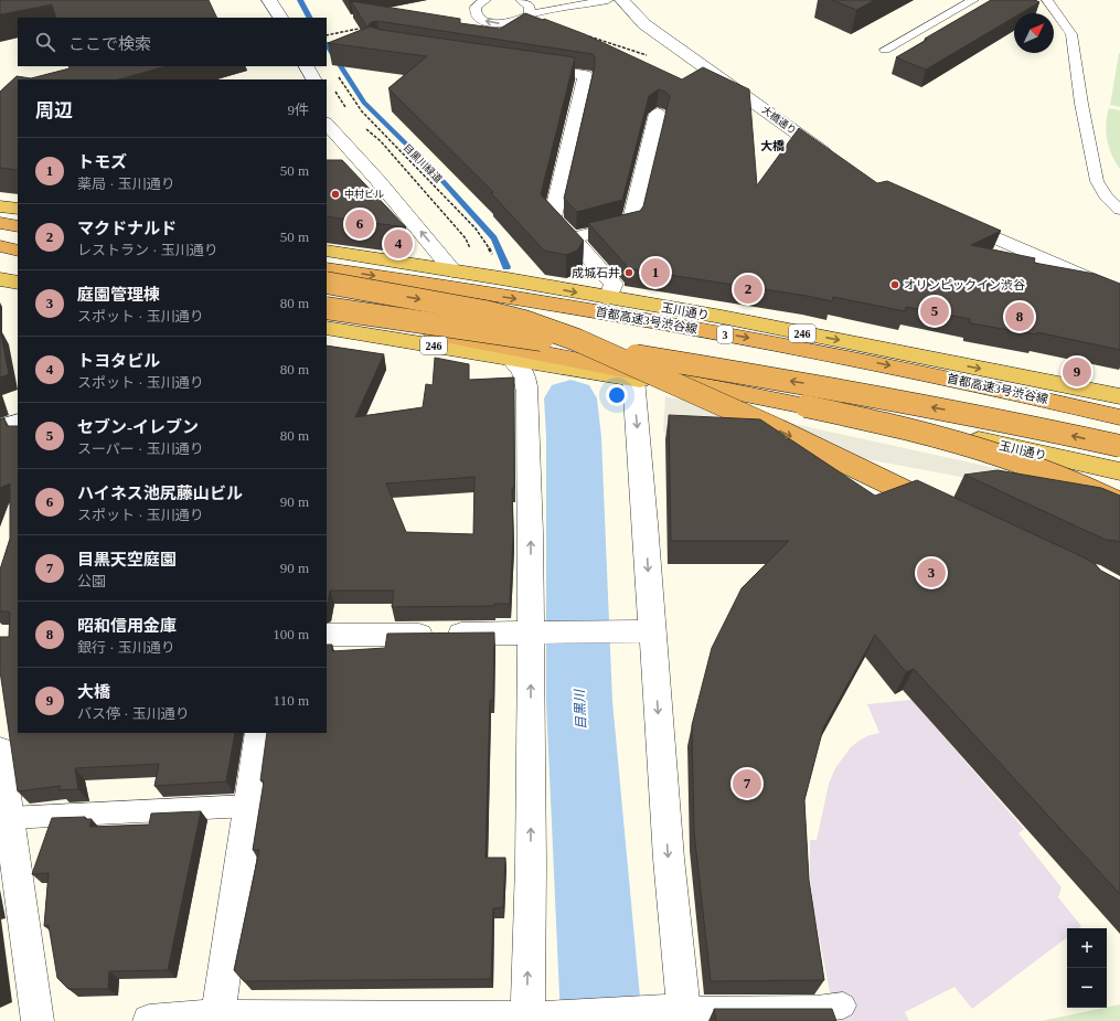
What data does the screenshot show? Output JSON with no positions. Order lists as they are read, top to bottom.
{
  "streets": {
    "highway": [
      "玉川通り",
      "首都高速3号渋谷線",
      "246",
      "3"
    ],
    "street": ["大橋通り"],
    "path": ["目黒川緑道"]
  },
  "crossings": [
    ["目黒川緑道", "玉川通り"]
  ],
  "districts": ["大橋"],
  "water": ["目黒川"],
  "places": ["中村ビル", "成城石井", "オリンピックイン渋谷"],
  "north": "top right",
  "page": {
    "search": "ここで検索",
    "heading": ["周辺", "9件"],
    "list": [
      {
        "mark": "1",
        "name": "トモズ",
        "note": "薬局 · 玉川通り",
        "value": "50 m"
      },
      {
        "mark": "2",
        "name": "マクドナルド",
        "note": "レストラン · 玉川通り",
        "value": "50 m"
      },
      {
        "mark": "3",
        "name": "庭園管理棟",
        "note": "スポット · 玉川通り",
        "value": "80 m"
      },
      {
        "mark": "4",
        "name": "トヨタビル",
        "note": "スポット · 玉川通り",
        "value": "80 m"
      },
      {
        "mark": "5",
        "name": "セブン-イレブン",
        "note": "スーパー · 玉川通り",
        "value": "80 m"
      },
      {
        "mark": "6",
        "name": "ハイネス池尻藤山ビル",
        "note": "スポット · 玉川通り",
        "value": "90 m"
      },
      {
        "mark": "7",
        "name": "目黒天空庭園",
        "note": "公園",
        "value": "90 m"
      },
      {
        "mark": "8",
        "name": "昭和信用金庫",
        "note": "銀行 · 玉川通り",
        "value": "100 m"
      },
      {
        "mark": "9",
        "name": "大橋",
        "note": "バス停 · 玉川通り",
        "value": "110 m"
      }
    ],
    "pins": [
      "6",
      "4",
      "1",
      "2",
      "5",
      "8",
      "9",
      "3",
      "7"
    ],
    "map_buttons": ["+", "−"]
  }
}
